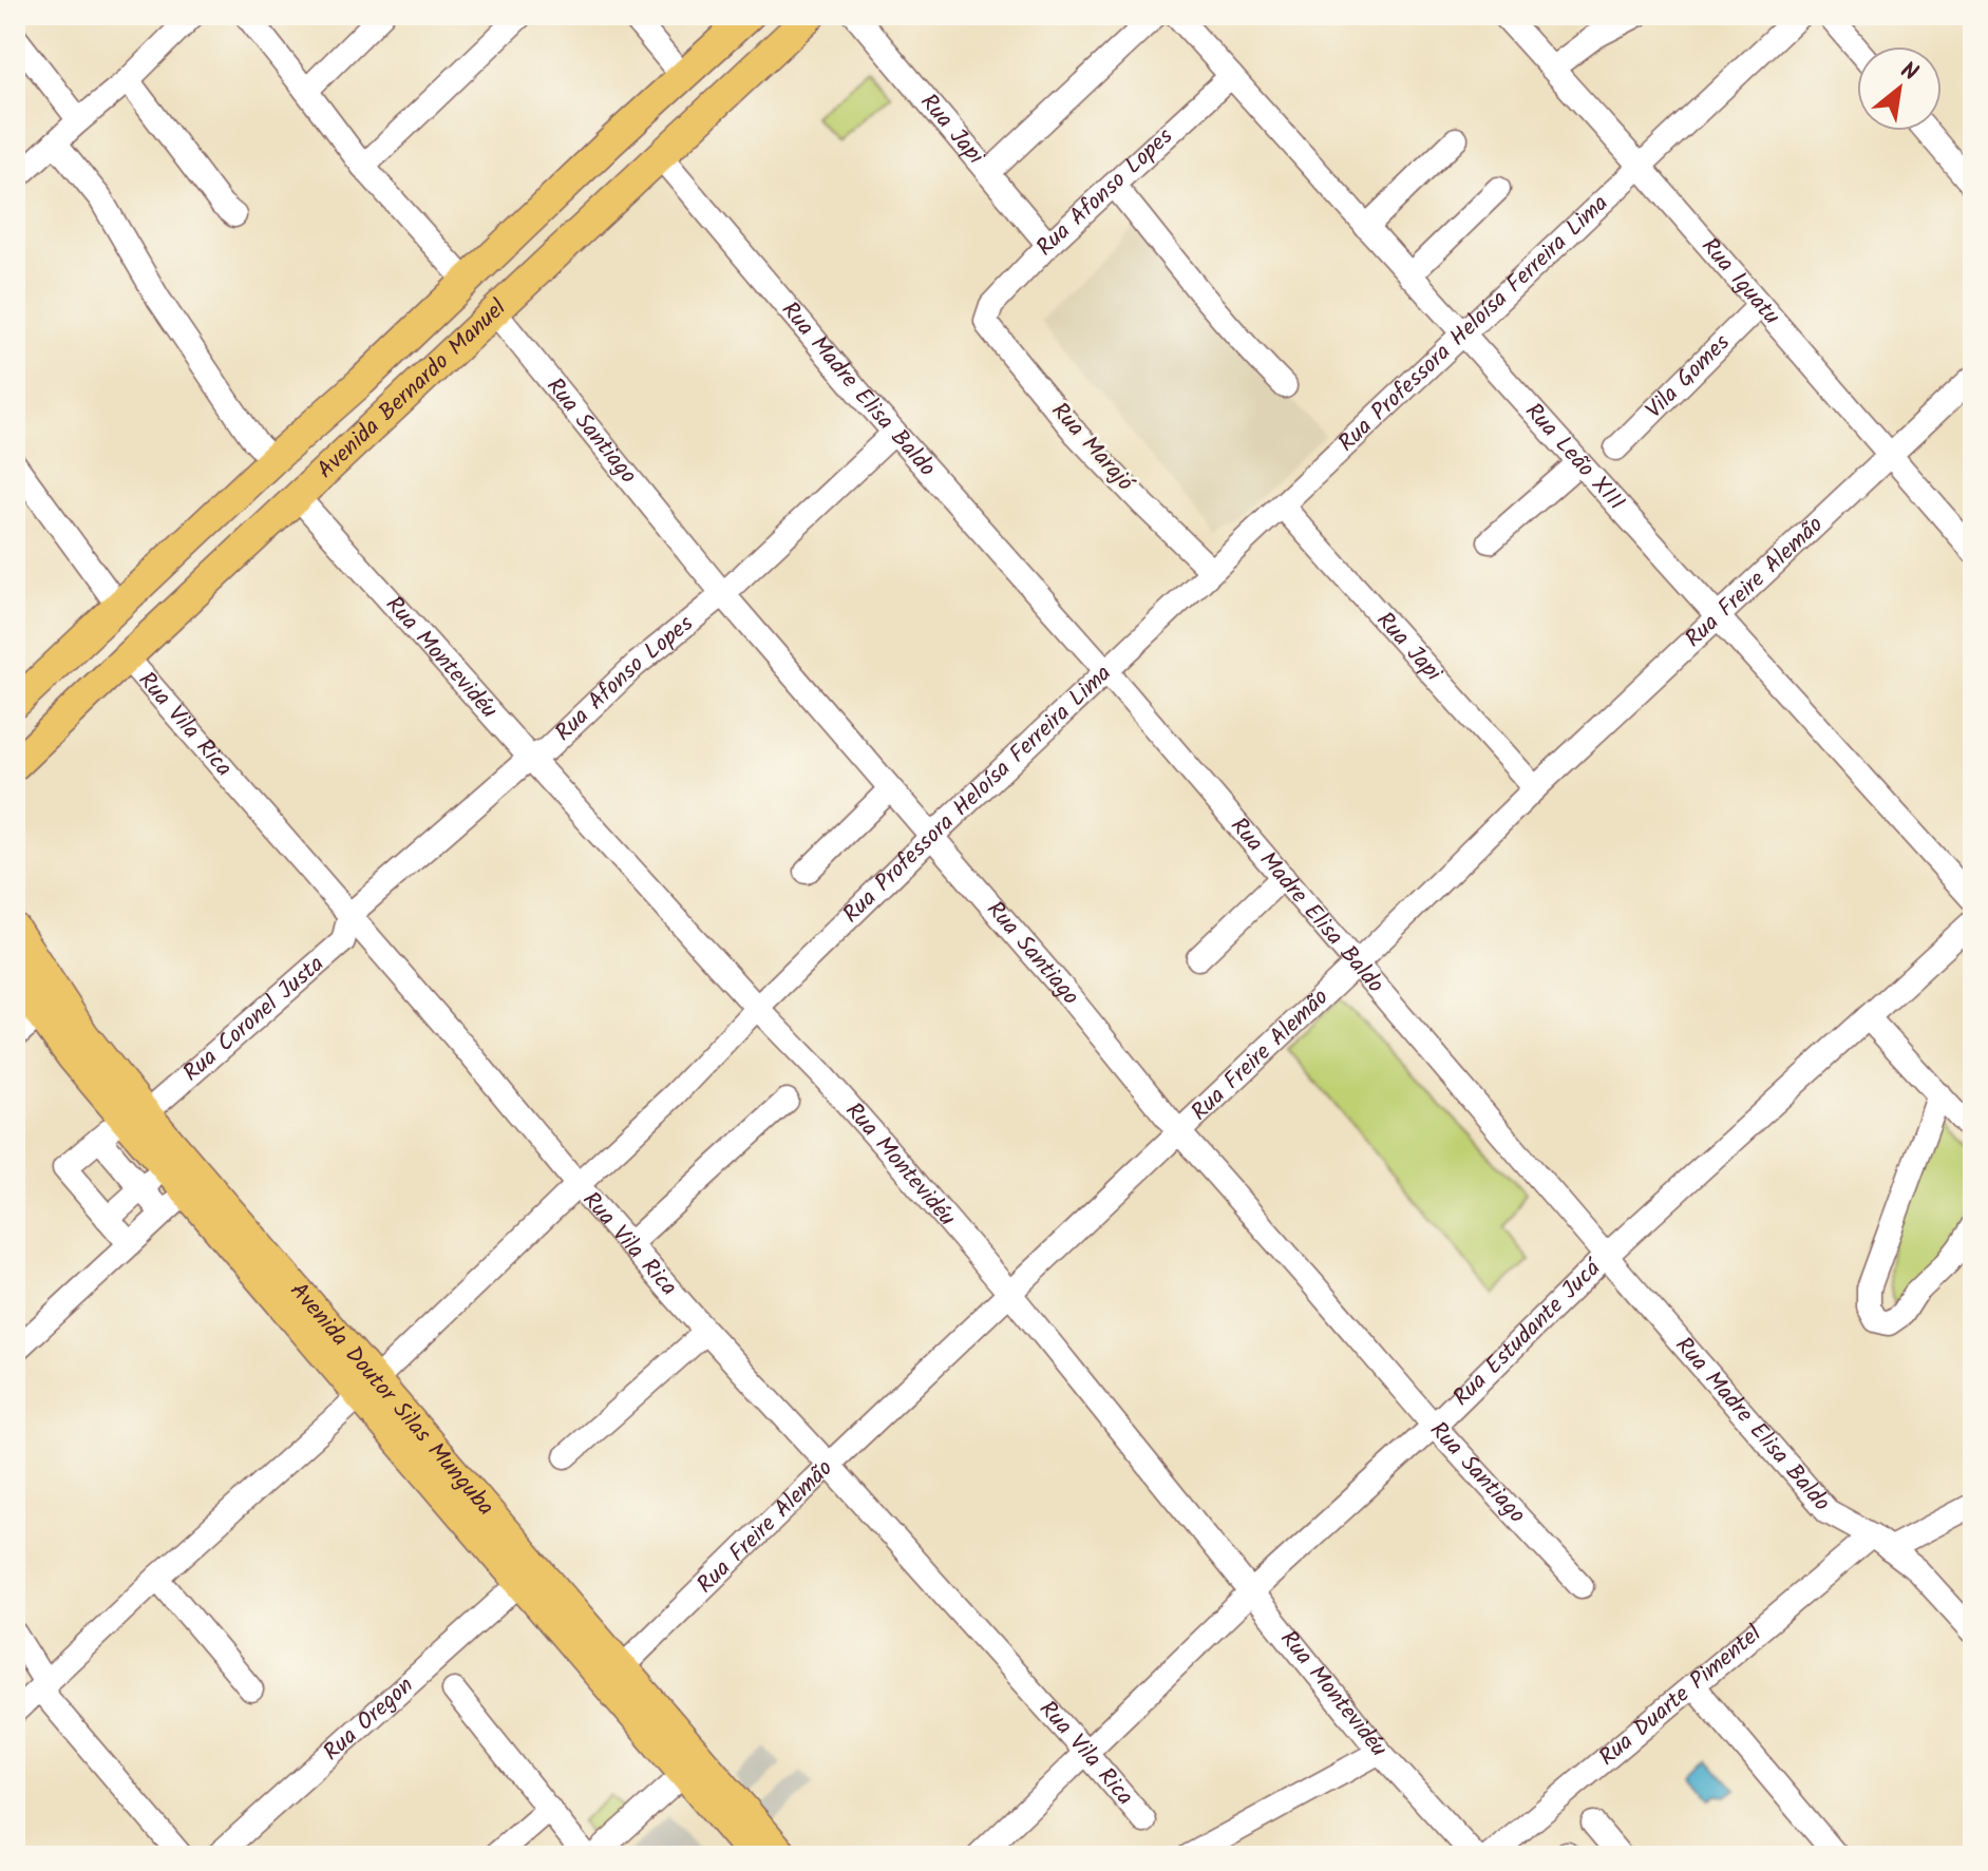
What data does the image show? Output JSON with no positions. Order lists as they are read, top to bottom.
{
  "streets": {
    "main road": ["Avenida Bernardo Manuel", "Avenida Doutor Silas Munguba"],
    "street": [
      "Rua Japi",
      "Rua Afonso Lopes",
      "Rua Iguatu",
      "Rua Professora Heloísa Ferreira Lima",
      "Vila Gomes",
      "Rua Madre Elisa Baldo",
      "Rua Santiago",
      "Rua Marajó",
      "Rua Leão XIII",
      "Rua Freire Alemão",
      "Rua Montevidéu",
      "Rua Vila Rica",
      "Rua Coronel Justa",
      "Rua Estudante Jucá",
      "Rua Duarte Pimentel",
      "Rua Oregon"
    ]
  },
  "crossings": [
    ["Rua Japi", "Rua Afonso Lopes"],
    ["Rua Japi", "Rua Professora Heloísa Ferreira Lima"],
    ["Rua Japi", "Rua Freire Alemão"],
    ["Rua Afonso Lopes", "Rua Madre Elisa Baldo"],
    ["Rua Afonso Lopes", "Rua Santiago"],
    ["Rua Afonso Lopes", "Rua Marajó"],
    ["Rua Afonso Lopes", "Rua Leão XIII"],
    ["Rua Afonso Lopes", "Rua Montevidéu"],
    ["Rua Afonso Lopes", "Rua Vila Rica"],
    ["Rua Afonso Lopes", "Rua Coronel Justa"],
    ["Rua Iguatu", "Rua Professora Heloísa Ferreira Lima"],
    ["Rua Iguatu", "Vila Gomes"],
    ["Rua Iguatu", "Rua Freire Alemão"],
    ["Rua Professora Heloísa Ferreira Lima", "Rua Madre Elisa Baldo"],
    ["Rua Professora Heloísa Ferreira Lima", "Rua Santiago"],
    ["Rua Professora Heloísa Ferreira Lima", "Rua Marajó"],
    ["Rua Professora Heloísa Ferreira Lima", "Rua Leão XIII"],
    ["Rua Professora Heloísa Ferreira Lima", "Rua Montevidéu"],
    ["Rua Professora Heloísa Ferreira Lima", "Rua Vila Rica"],
    ["Rua Professora Heloísa Ferreira Lima", "Avenida Doutor Silas Munguba"],
    ["Avenida Bernardo Manuel", "Rua Madre Elisa Baldo"],
    ["Avenida Bernardo Manuel", "Rua Santiago"],
    ["Avenida Bernardo Manuel", "Rua Montevidéu"],
    ["Avenida Bernardo Manuel", "Rua Vila Rica"],
    ["Rua Madre Elisa Baldo", "Rua Freire Alemão"],
    ["Rua Madre Elisa Baldo", "Rua Estudante Jucá"],
    ["Rua Madre Elisa Baldo", "Rua Duarte Pimentel"],
    ["Rua Santiago", "Rua Freire Alemão"],
    ["Rua Santiago", "Rua Estudante Jucá"],
    ["Rua Leão XIII", "Rua Freire Alemão"],
    ["Rua Freire Alemão", "Rua Montevidéu"],
    ["Rua Freire Alemão", "Rua Vila Rica"],
    ["Rua Freire Alemão", "Avenida Doutor Silas Munguba"],
    ["Rua Montevidéu", "Rua Estudante Jucá"],
    ["Rua Vila Rica", "Rua Coronel Justa"],
    ["Rua Vila Rica", "Rua Estudante Jucá"],
    ["Rua Coronel Justa", "Avenida Doutor Silas Munguba"],
    ["Avenida Doutor Silas Munguba", "Rua Oregon"]
  ],
  "north": "top right"
}
